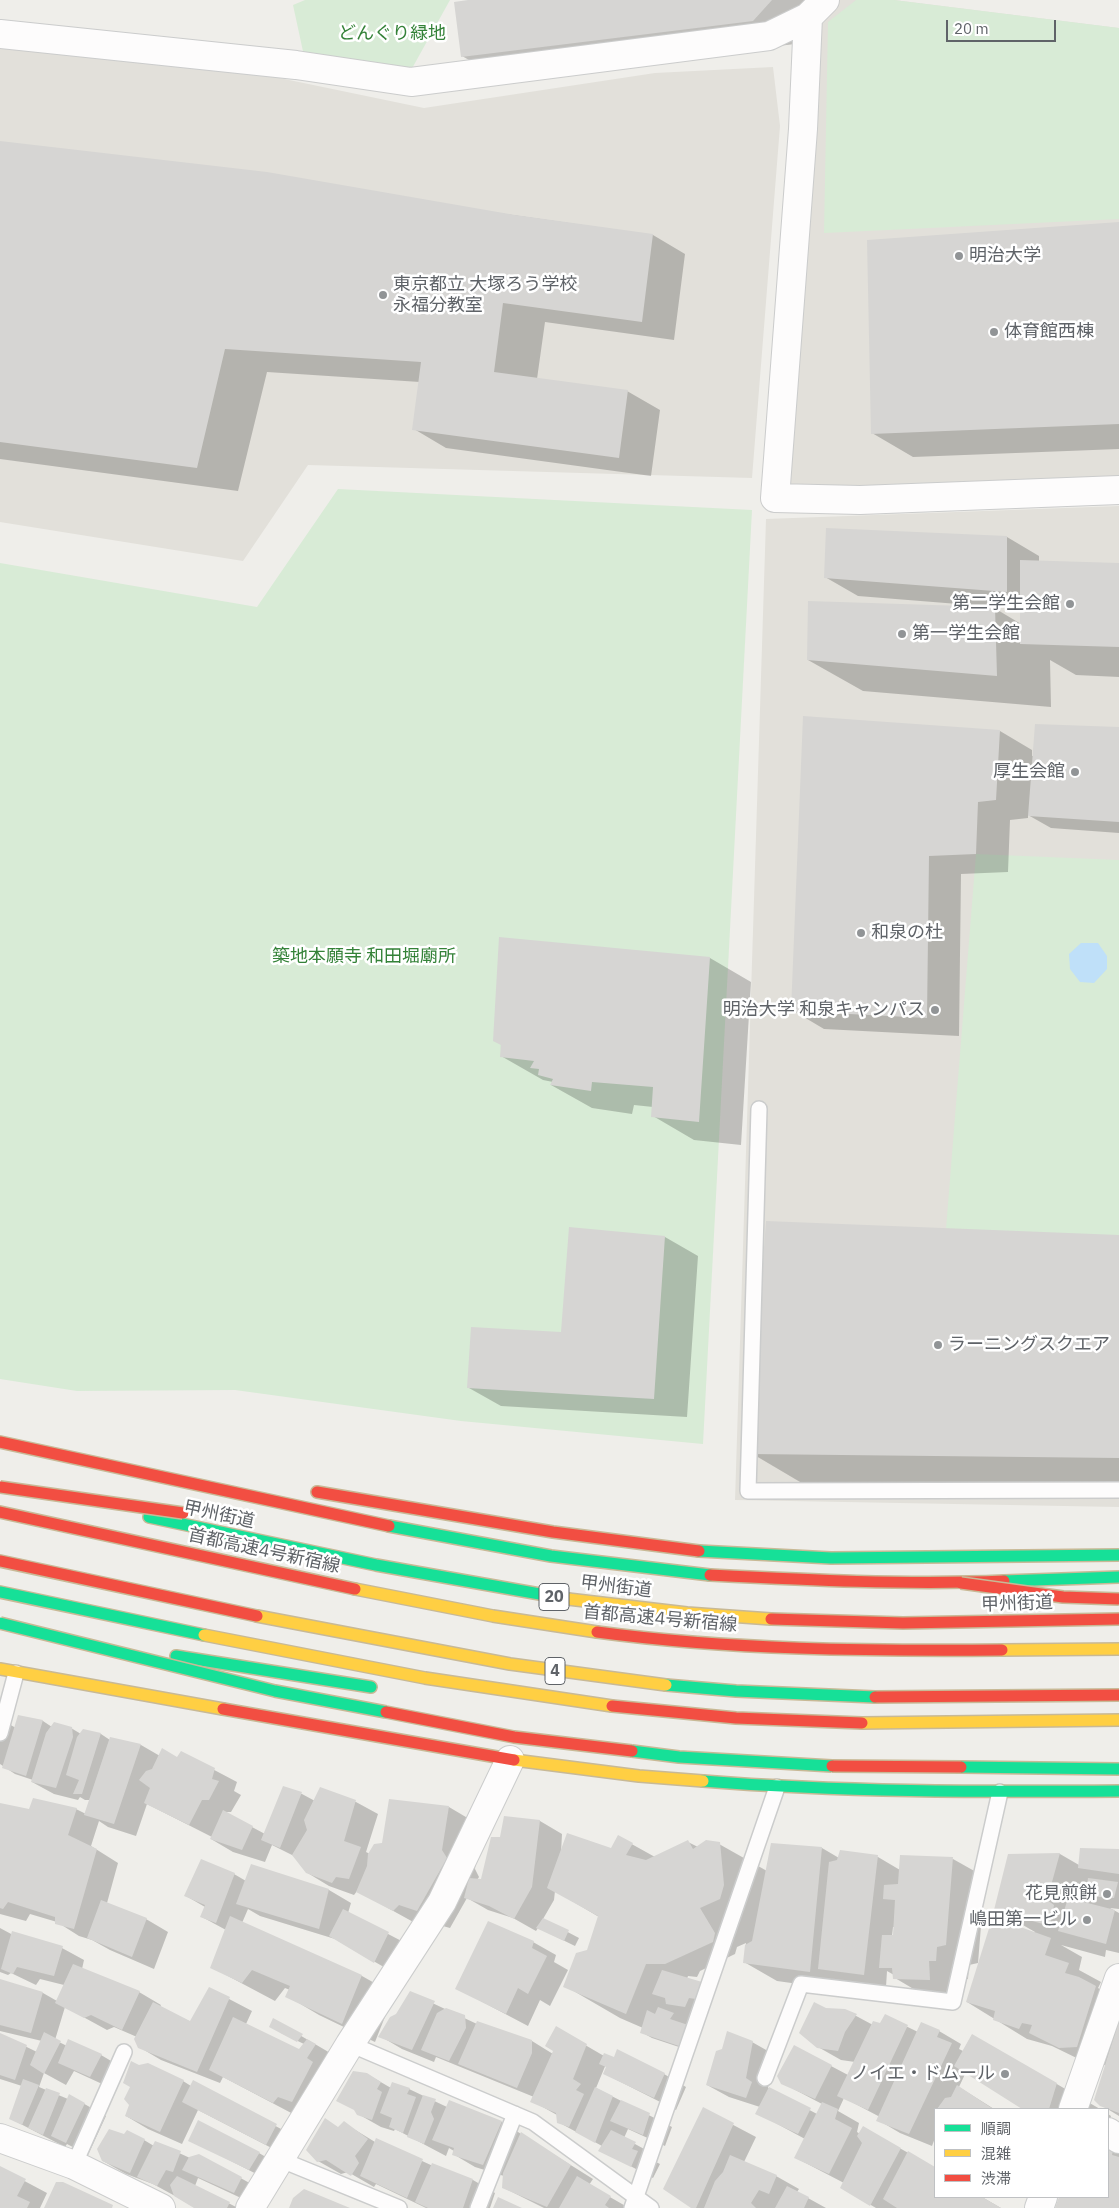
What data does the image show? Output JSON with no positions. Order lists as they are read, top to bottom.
{
  "streets": {
    "highway": [
      "甲州街道",
      "首都高速4号新宿線",
      "20",
      "4"
    ]
  },
  "parks": ["どんぐり緑地", "築地本願寺 和田堀廟所"],
  "places": [
    "明治大学",
    "東京都立 大塚ろう学校 永福分教室",
    "体育館西棟",
    "第二学生会館",
    "第一学生会館",
    "厚生会館",
    "和泉の杜",
    "明治大学 和泉キャンパス",
    "ラーニングスクエア",
    "花見煎餅",
    "嶋田第一ビル",
    "ノイエ・ドムール"
  ],
  "legend": ["順調", "混雑", "渋滞"],
  "scale_bar": "20 m"
}
